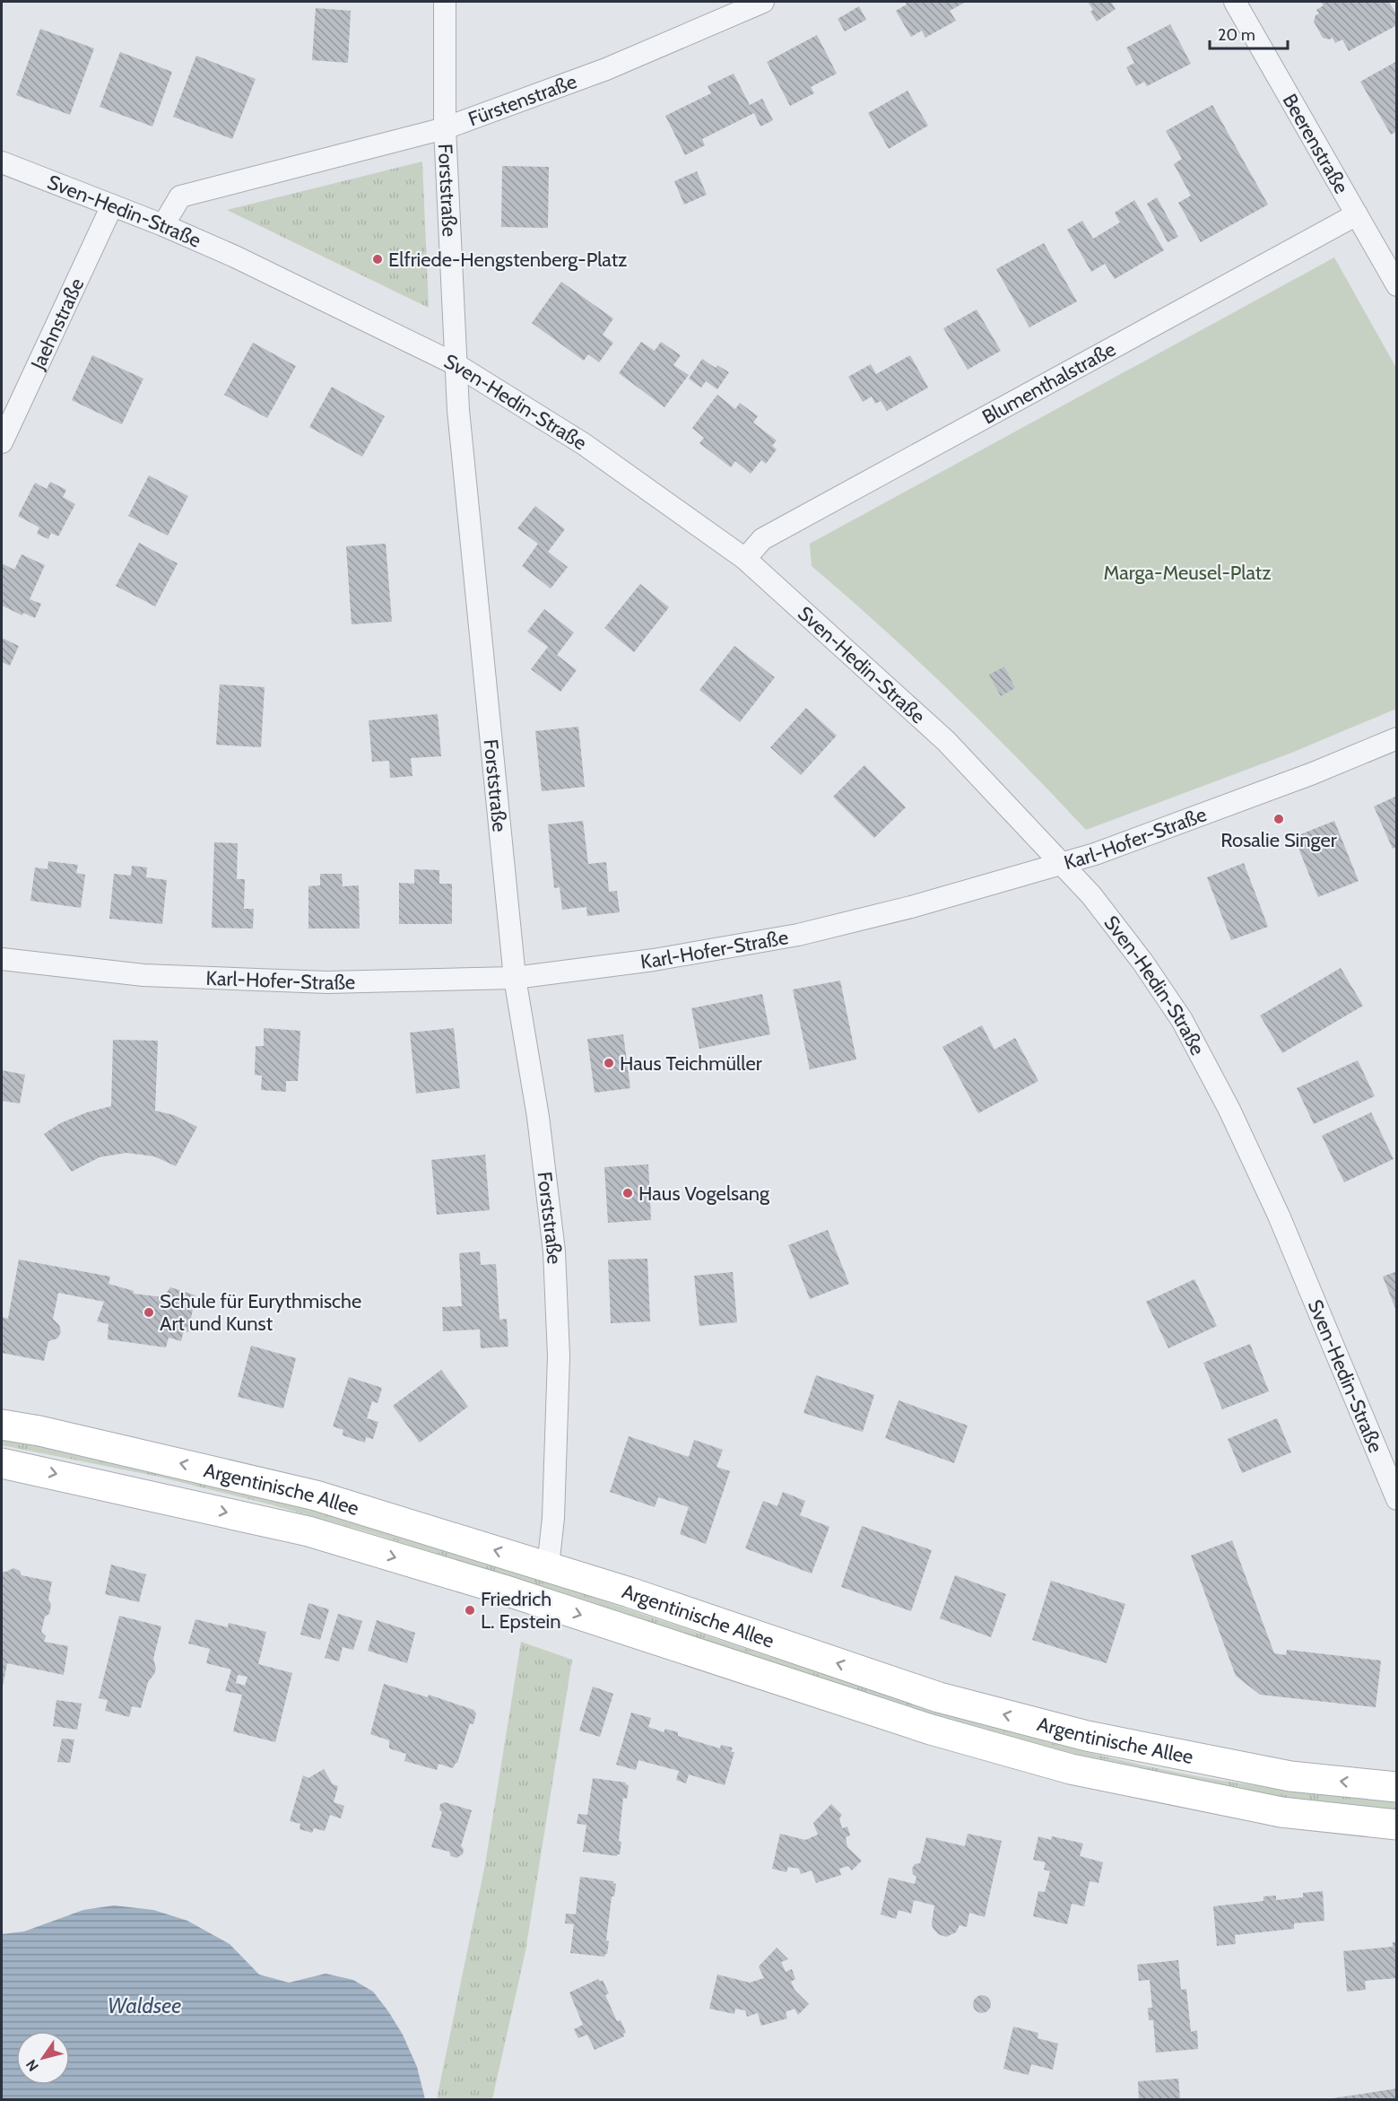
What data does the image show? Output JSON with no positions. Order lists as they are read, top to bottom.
{
  "streets": {
    "main road": ["Argentinische Allee"],
    "street": [
      "Fürstenstraße",
      "Beerenstraße",
      "Forststraße",
      "Sven-Hedin-Straße",
      "Jaehnstraße",
      "Blumenthalstraße",
      "Karl-Hofer-Straße"
    ]
  },
  "crossings": [
    ["Fürstenstraße", "Forststraße"],
    ["Fürstenstraße", "Sven-Hedin-Straße"],
    ["Beerenstraße", "Blumenthalstraße"],
    ["Forststraße", "Sven-Hedin-Straße"],
    ["Forststraße", "Karl-Hofer-Straße"],
    ["Forststraße", "Argentinische Allee"],
    ["Sven-Hedin-Straße", "Jaehnstraße"],
    ["Sven-Hedin-Straße", "Blumenthalstraße"],
    ["Sven-Hedin-Straße", "Karl-Hofer-Straße"]
  ],
  "water": ["Waldsee"],
  "parks": ["Marga-Meusel-Platz"],
  "places": [
    "Elfriede-Hengstenberg-Platz",
    "Rosalie Singer",
    "Haus Teichmüller",
    "Haus Vogelsang",
    "Schule für Eurythmische Art und Kunst",
    "Friedrich L. Epstein"
  ],
  "scale_bar": "20 m",
  "north": "bottom left"
}
